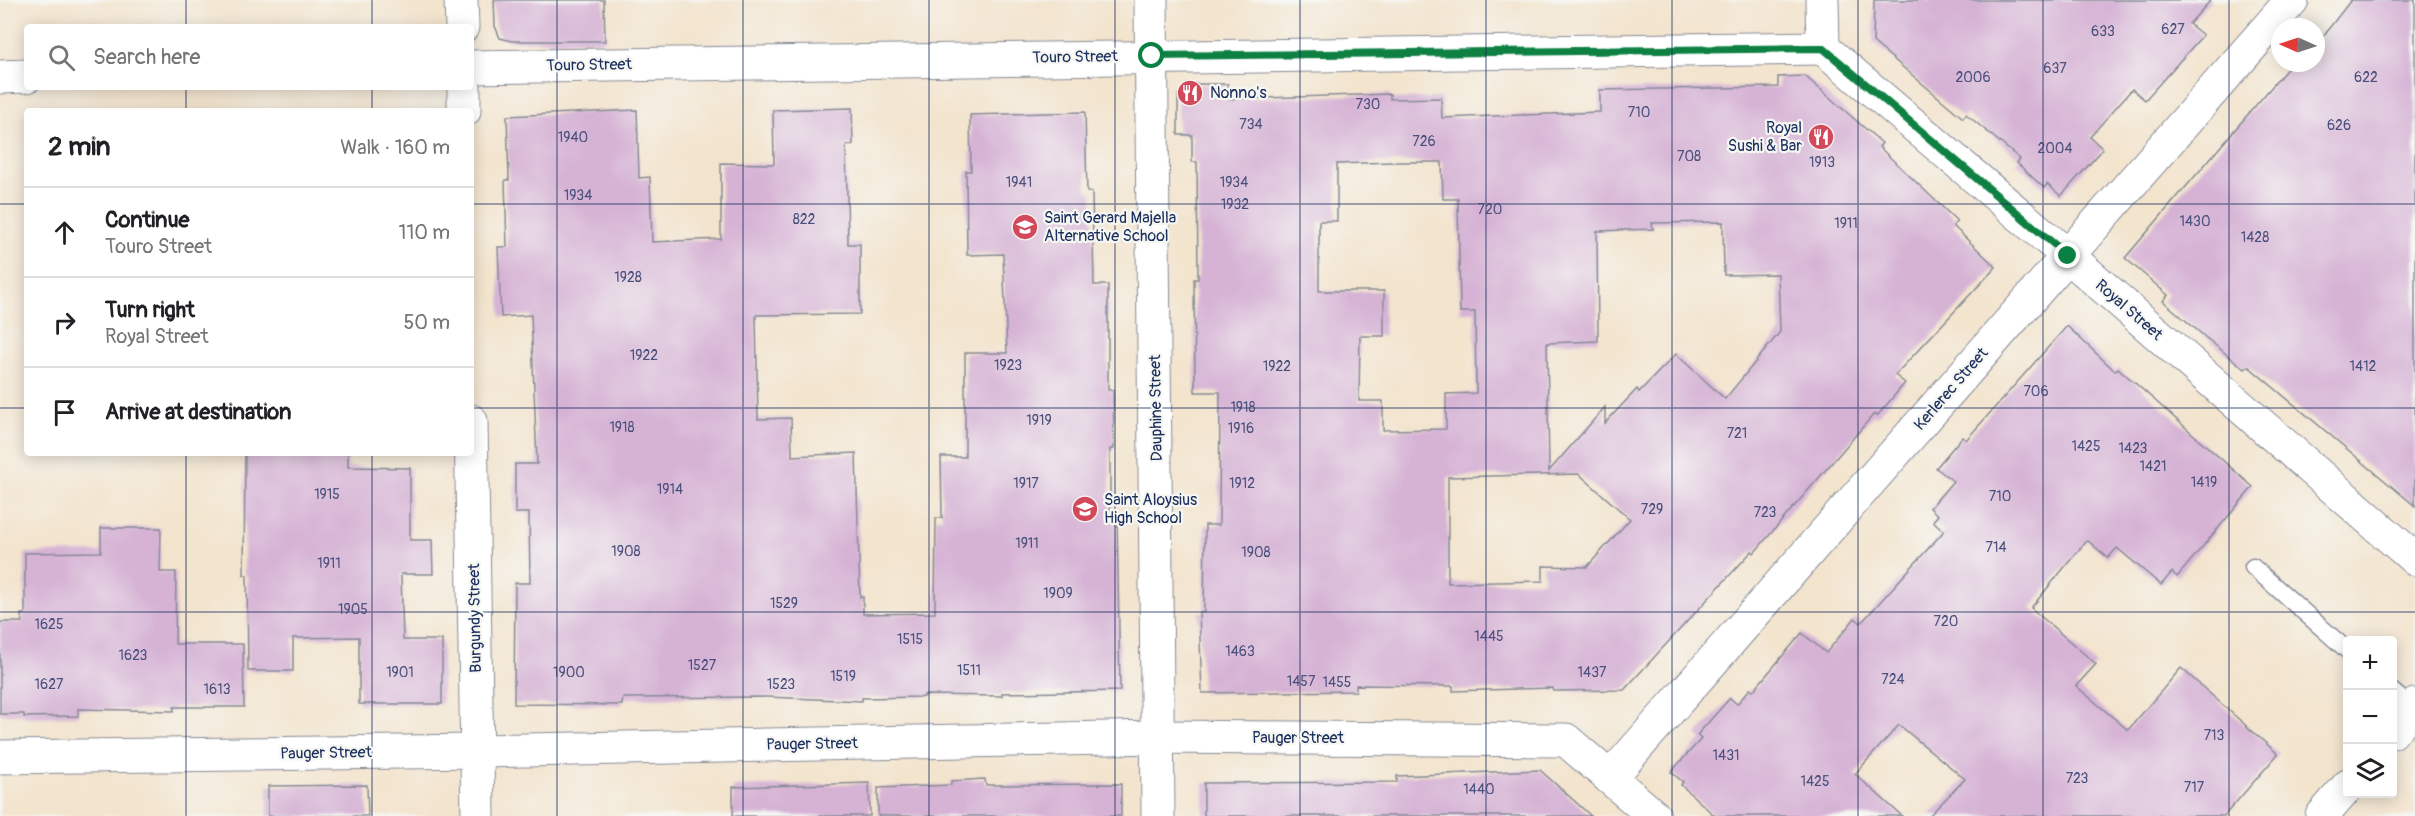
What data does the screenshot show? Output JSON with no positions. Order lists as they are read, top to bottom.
{
  "streets": {
    "street": [
      "Touro Street",
      "Royal Street",
      "Kerlerec Street",
      "Dauphine Street",
      "Burgundy Street",
      "Pauger Street"
    ]
  },
  "crossings": [
    ["Touro Street", "Royal Street"],
    ["Touro Street", "Dauphine Street"],
    ["Royal Street", "Kerlerec Street"],
    ["Kerlerec Street", "Pauger Street"],
    ["Dauphine Street", "Pauger Street"],
    ["Burgundy Street", "Pauger Street"]
  ],
  "places": {
    "restaurant": ["Nonno's", "Royal Sushi & Bar"],
    "school or university": ["Saint Gerard Majella Alternative School", "Saint Aloysius High School"]
  },
  "house_numbers": [
    "627",
    "633",
    "637",
    "2006",
    "622",
    "730",
    "710",
    "734",
    "626",
    "1940",
    "726",
    "2004",
    "708",
    "1913",
    "1941",
    "1934",
    "1934",
    "1932",
    "720",
    "822",
    "1430",
    "1911",
    "1428",
    "1928",
    "1922",
    "1923",
    "1922",
    "1412",
    "706",
    "1918",
    "1919",
    "1918",
    "1916",
    "721",
    "1425",
    "1423",
    "1421",
    "1419",
    "1917",
    "1912",
    "1914",
    "1915",
    "710",
    "729",
    "723",
    "1911",
    "714",
    "1908",
    "1908",
    "1911",
    "1909",
    "1529",
    "1905",
    "720",
    "1625",
    "1445",
    "1515",
    "1463",
    "1623",
    "1527",
    "1511",
    "1901",
    "1900",
    "1437",
    "1519",
    "724",
    "1457",
    "1455",
    "1627",
    "1523",
    "1613",
    "713",
    "1431",
    "723",
    "1425",
    "717",
    "1440"
  ],
  "north": "left",
  "page": {
    "search": "Search here",
    "heading": ["2 min", "Walk · 160 m"],
    "list": [
      ["Continue", "Touro Street", "110 m"],
      ["Turn right", "Royal Street", "50 m"],
      "Arrive at destination"
    ],
    "map_buttons": ["+", "−"]
  }
}
